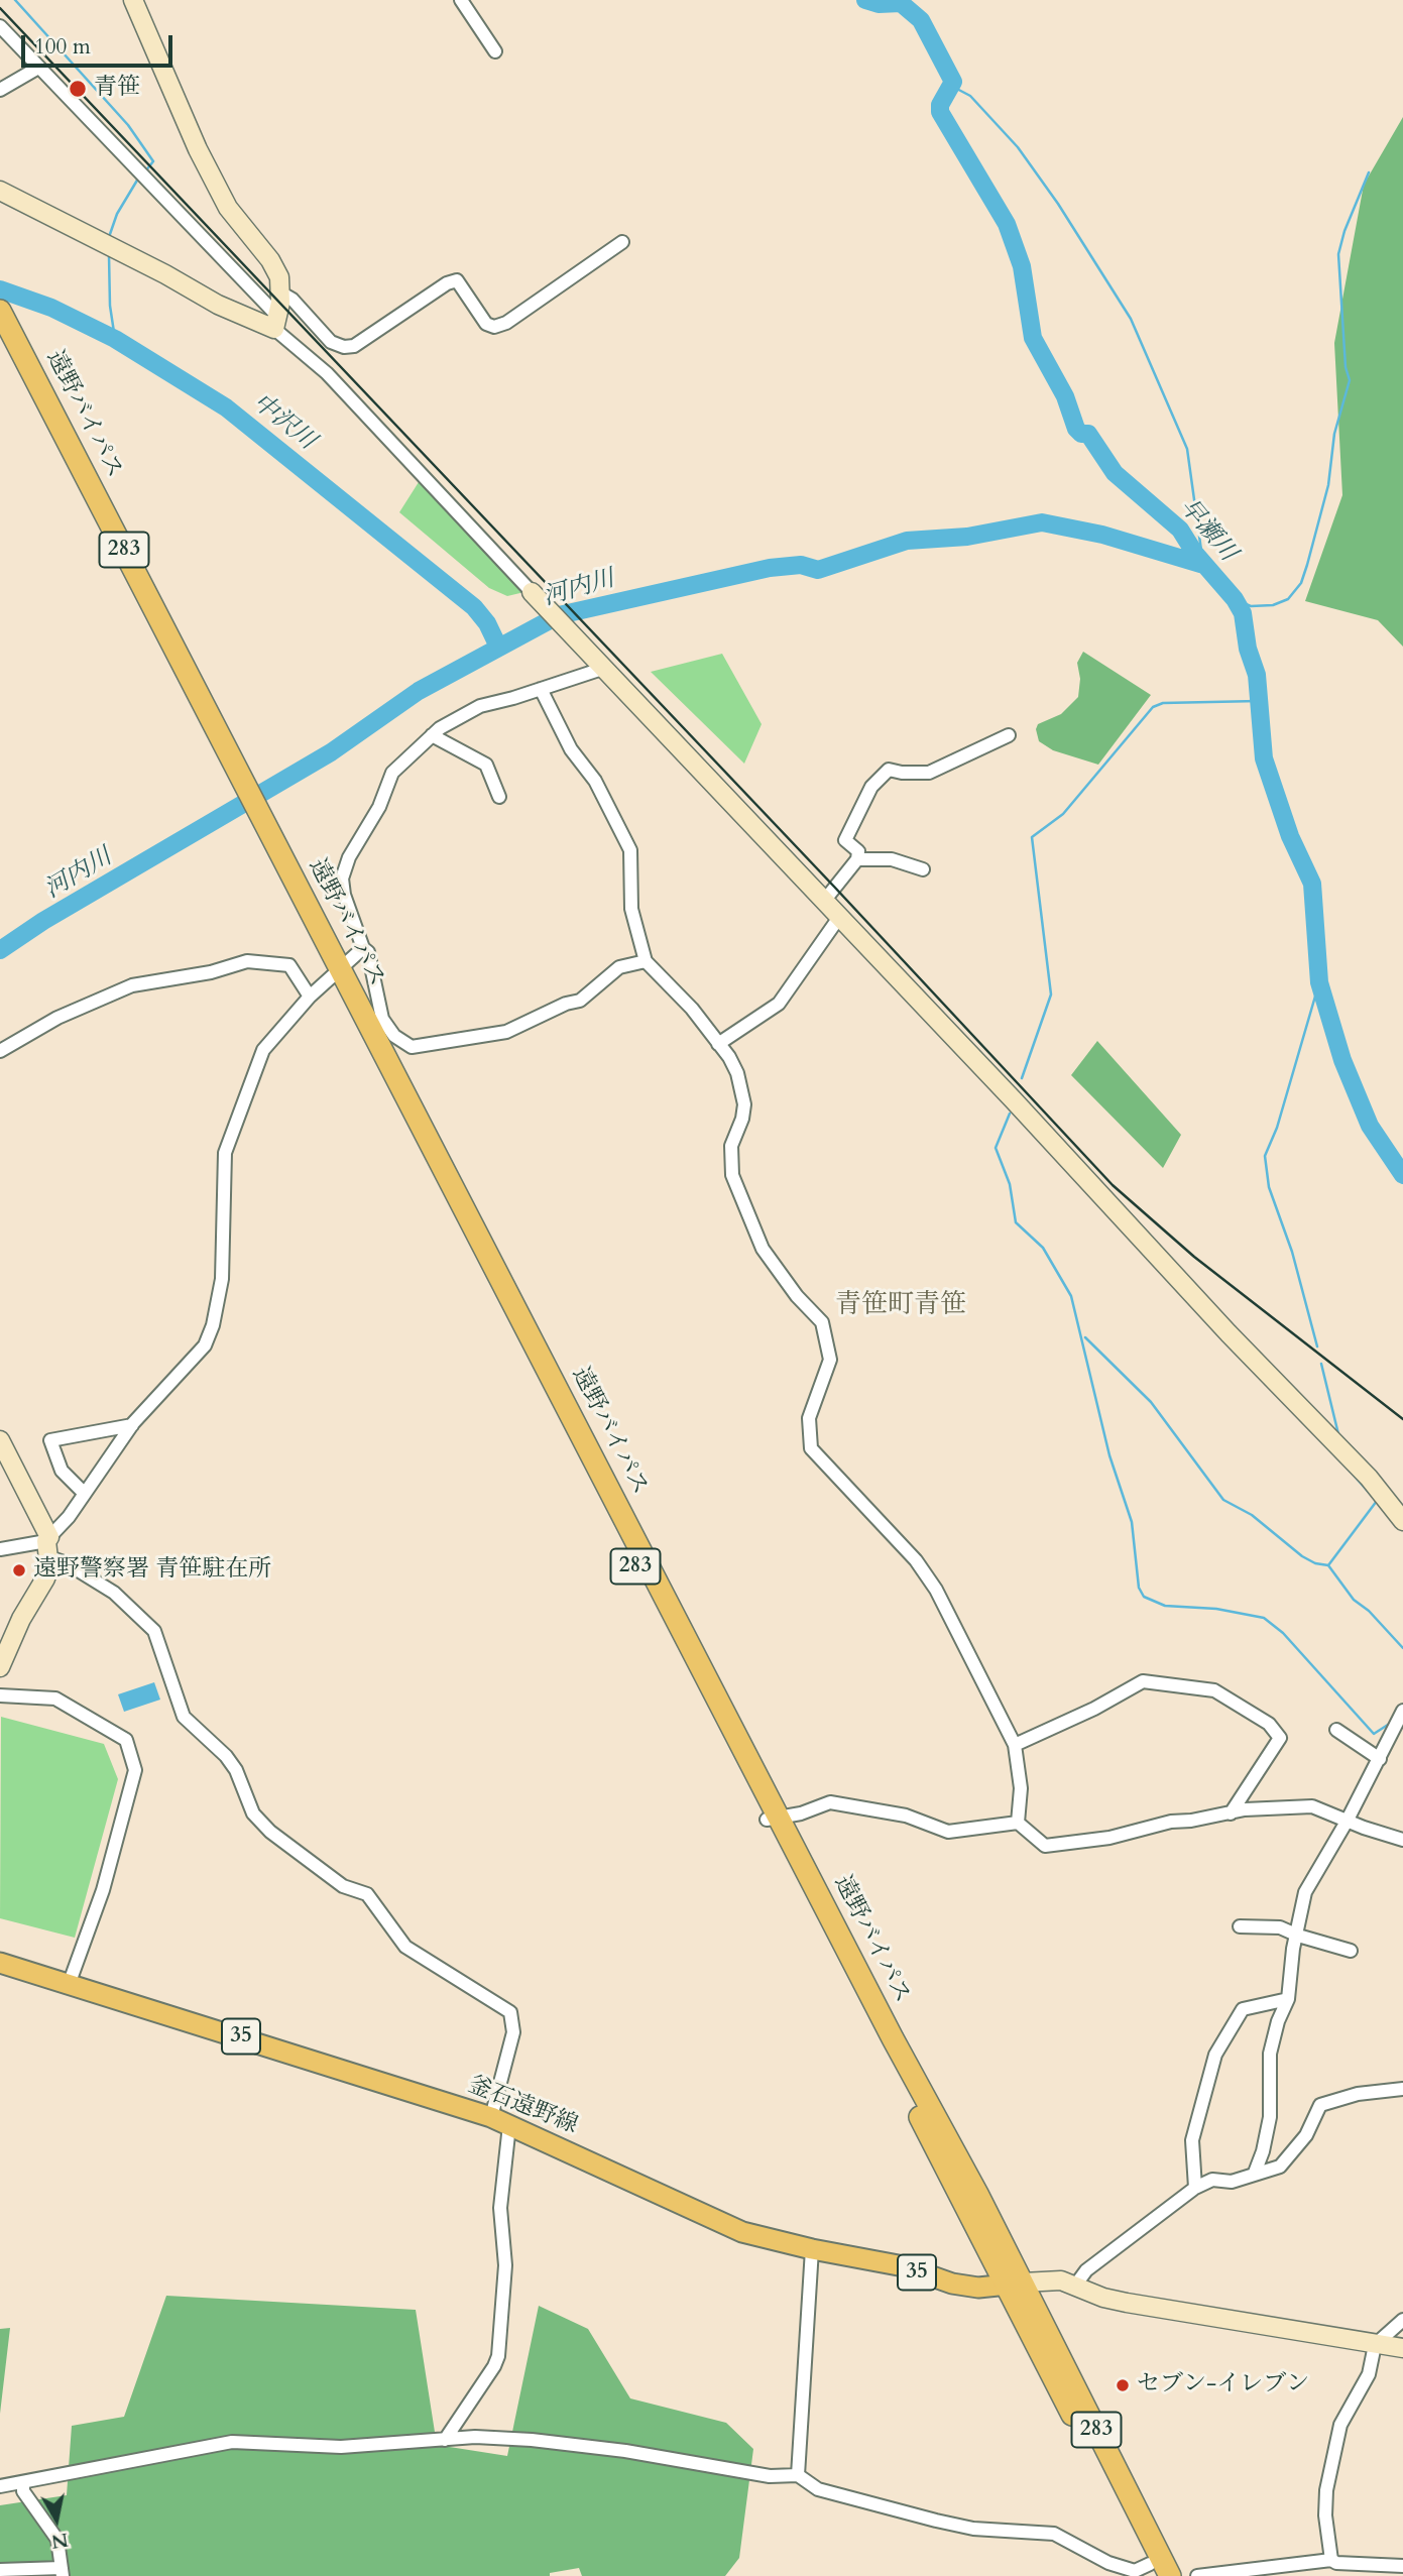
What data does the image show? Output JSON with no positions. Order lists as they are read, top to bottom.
{
  "streets": {
    "highway": ["遠野バイパス", "283"],
    "main road": ["35", "釜石遠野線"]
  },
  "crossings": [
    ["遠野バイパス", "釜石遠野線"]
  ],
  "districts": ["青笹町青笹"],
  "water": ["中沢川", "早瀬川", "河内川"],
  "places": ["青笹", "遠野警察署 青笹駐在所", "セブン-イレブン"],
  "scale_bar": "100 m",
  "north": "bottom"
}
